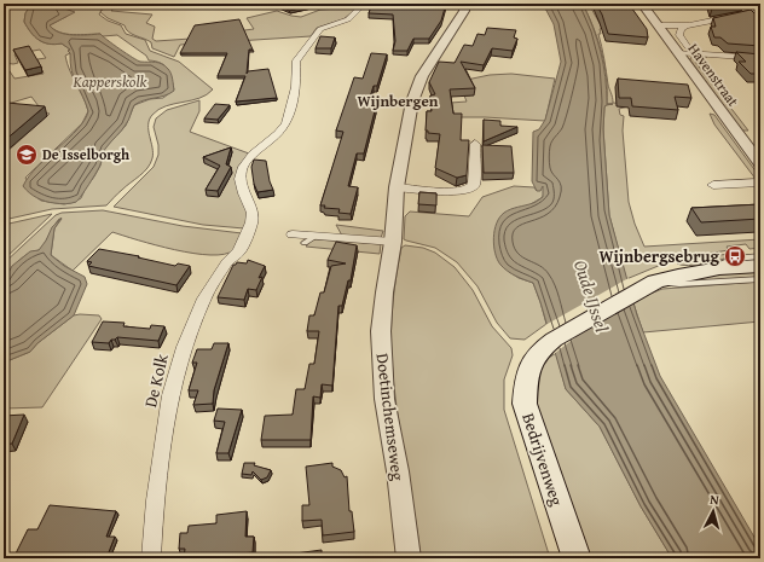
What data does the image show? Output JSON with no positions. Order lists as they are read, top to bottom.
{
  "streets": {
    "main road": ["Bedrijvenweg"],
    "street": ["Havenstraat", "De Kolk", "Doetinchemseweg"]
  },
  "districts": ["Wijnbergen"],
  "water": ["Kapperskolk", "Oude IJssel"],
  "places": {
    "school or university": ["De Isselborgh"],
    "bus stop": ["Wijnbergsebrug"]
  },
  "north": "top"
}
